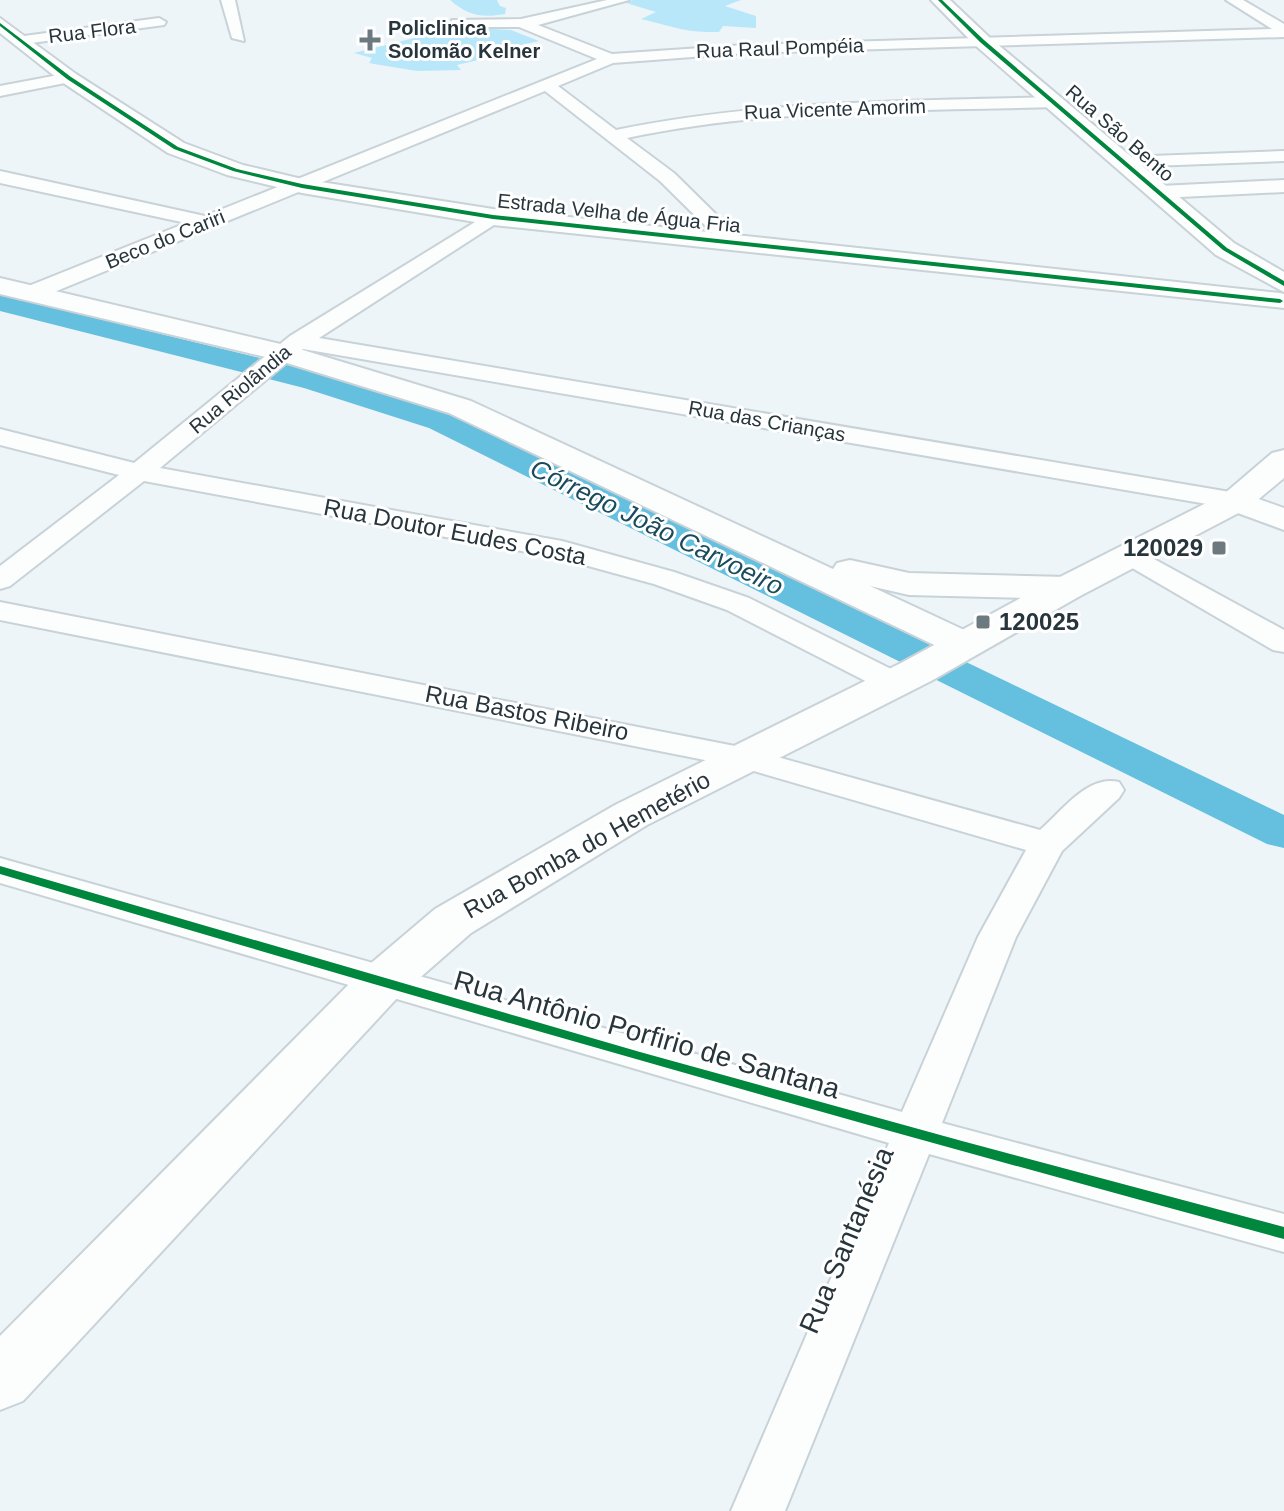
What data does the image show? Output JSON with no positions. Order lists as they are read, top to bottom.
{
  "streets": {
    "main road": ["Rua São Bento", "Estrada Velha de Água Fria", "Rua Bomba do Hemetério"],
    "street": [
      "Rua Flora",
      "Rua Raul Pompéia",
      "Rua Vicente Amorim",
      "Beco do Cariri",
      "Rua Riolândia",
      "Rua das Crianças",
      "Rua Doutor Eudes Costa",
      "Rua Bastos Ribeiro",
      "Rua Antônio Porfirio de Santana",
      "Rua Santanésia"
    ]
  },
  "crossings": [
    ["Rua Flora", "Estrada Velha de Água Fria"],
    ["Rua Raul Pompéia", "Rua São Bento"],
    ["Rua Raul Pompéia", "Estrada Velha de Água Fria"],
    ["Rua Raul Pompéia", "Beco do Cariri"],
    ["Rua Vicente Amorim", "Rua São Bento"],
    ["Rua São Bento", "Estrada Velha de Água Fria"],
    ["Estrada Velha de Água Fria", "Beco do Cariri"],
    ["Estrada Velha de Água Fria", "Rua Riolândia"],
    ["Rua Riolândia", "Rua das Crianças"],
    ["Rua Riolândia", "Rua Doutor Eudes Costa"],
    ["Rua das Crianças", "Rua Bomba do Hemetério"],
    ["Rua Doutor Eudes Costa", "Rua Bomba do Hemetério"],
    ["Rua Bastos Ribeiro", "Rua Bomba do Hemetério"],
    ["Rua Bastos Ribeiro", "Rua Santanésia"],
    ["Rua Bomba do Hemetério", "Rua Antônio Porfirio de Santana"],
    ["Rua Antônio Porfirio de Santana", "Rua Santanésia"]
  ],
  "water": ["Córrego João Carvoeiro"],
  "places": {
    "health": ["Policlinica Solomão Kelner"],
    "transit": ["120029", "120025"]
  }
}
